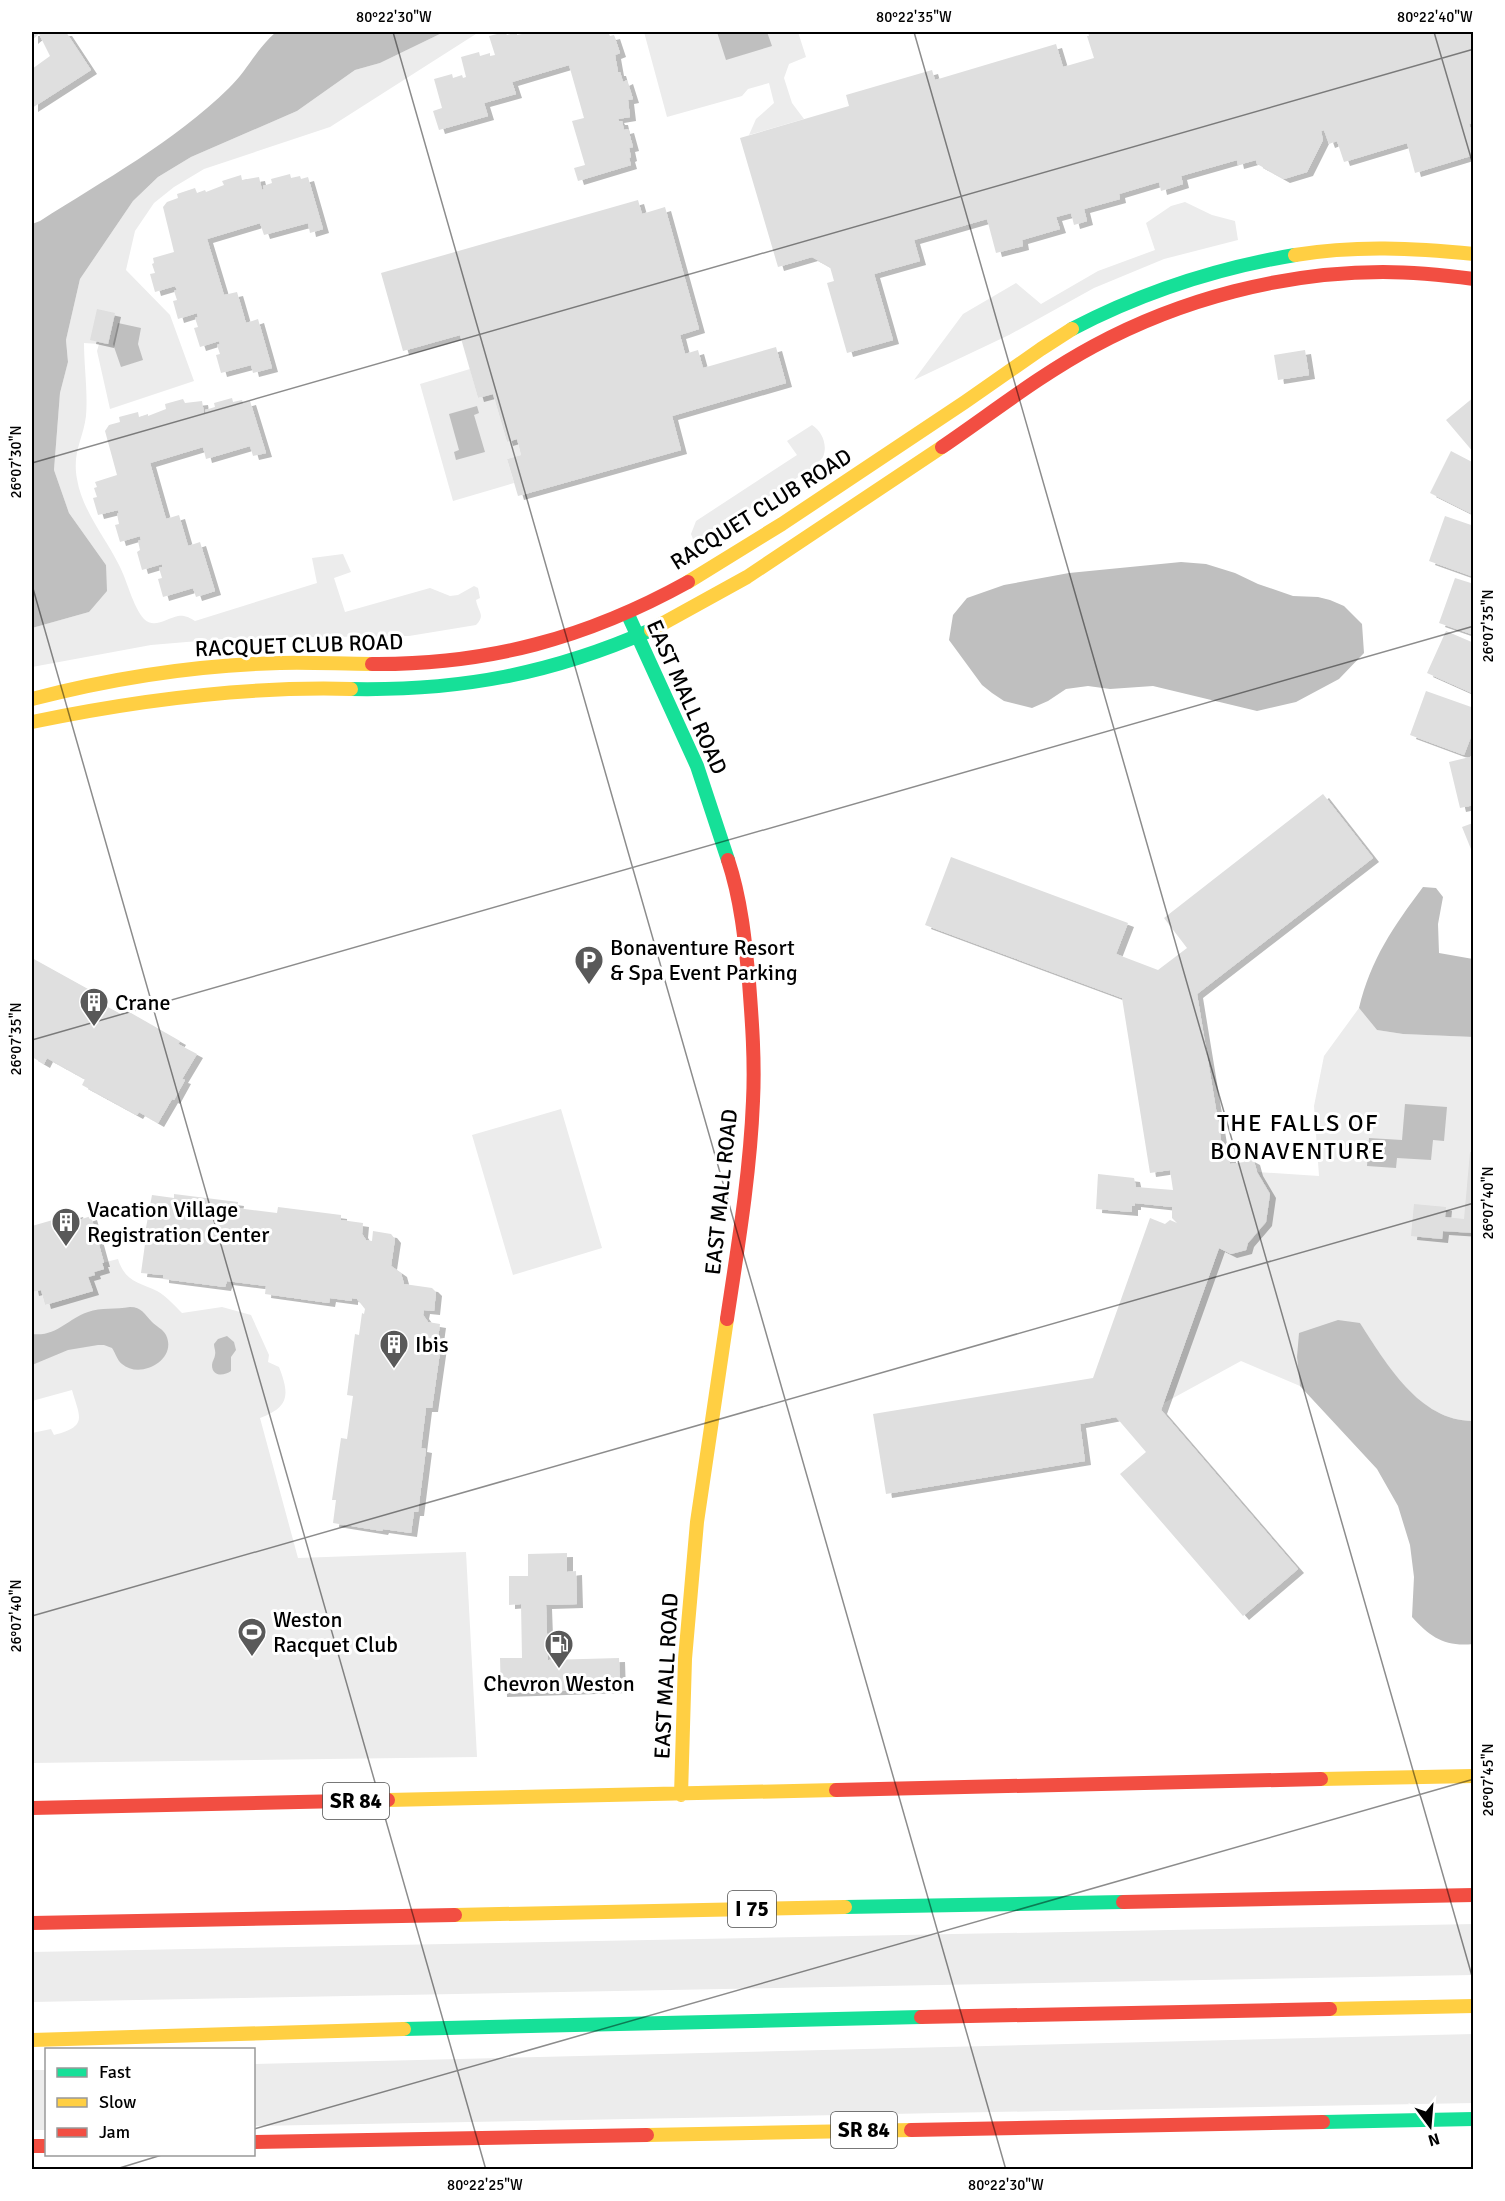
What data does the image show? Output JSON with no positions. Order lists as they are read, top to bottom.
{
  "streets": {
    "main road": [
      "RACQUET CLUB ROAD",
      "EAST MALL ROAD",
      "SR 84",
      "I 75"
    ]
  },
  "crossings": [
    ["RACQUET CLUB ROAD", "EAST MALL ROAD"],
    ["EAST MALL ROAD", "SR 84"]
  ],
  "districts": ["THE FALLS OF BONAVENTURE"],
  "places": {
    "parking": ["Bonaventure Resort & Spa Event Parking"],
    "building": ["Crane", "Vacation Village Registration Center", "Ibis"],
    "sports": ["Weston Racquet Club"],
    "fuel station": ["Chevron Weston"]
  },
  "legend": ["Fast", "Slow", "Jam"],
  "north": "bottom",
  "coordinates": [
    "80°22'30\"W",
    "80°22'35\"W",
    "80°22'40\"W",
    "26°07'30\"N",
    "26°07'35\"N",
    "26°07'40\"N",
    "26°07'45\"N",
    "80°22'25\"W"
  ]
}
